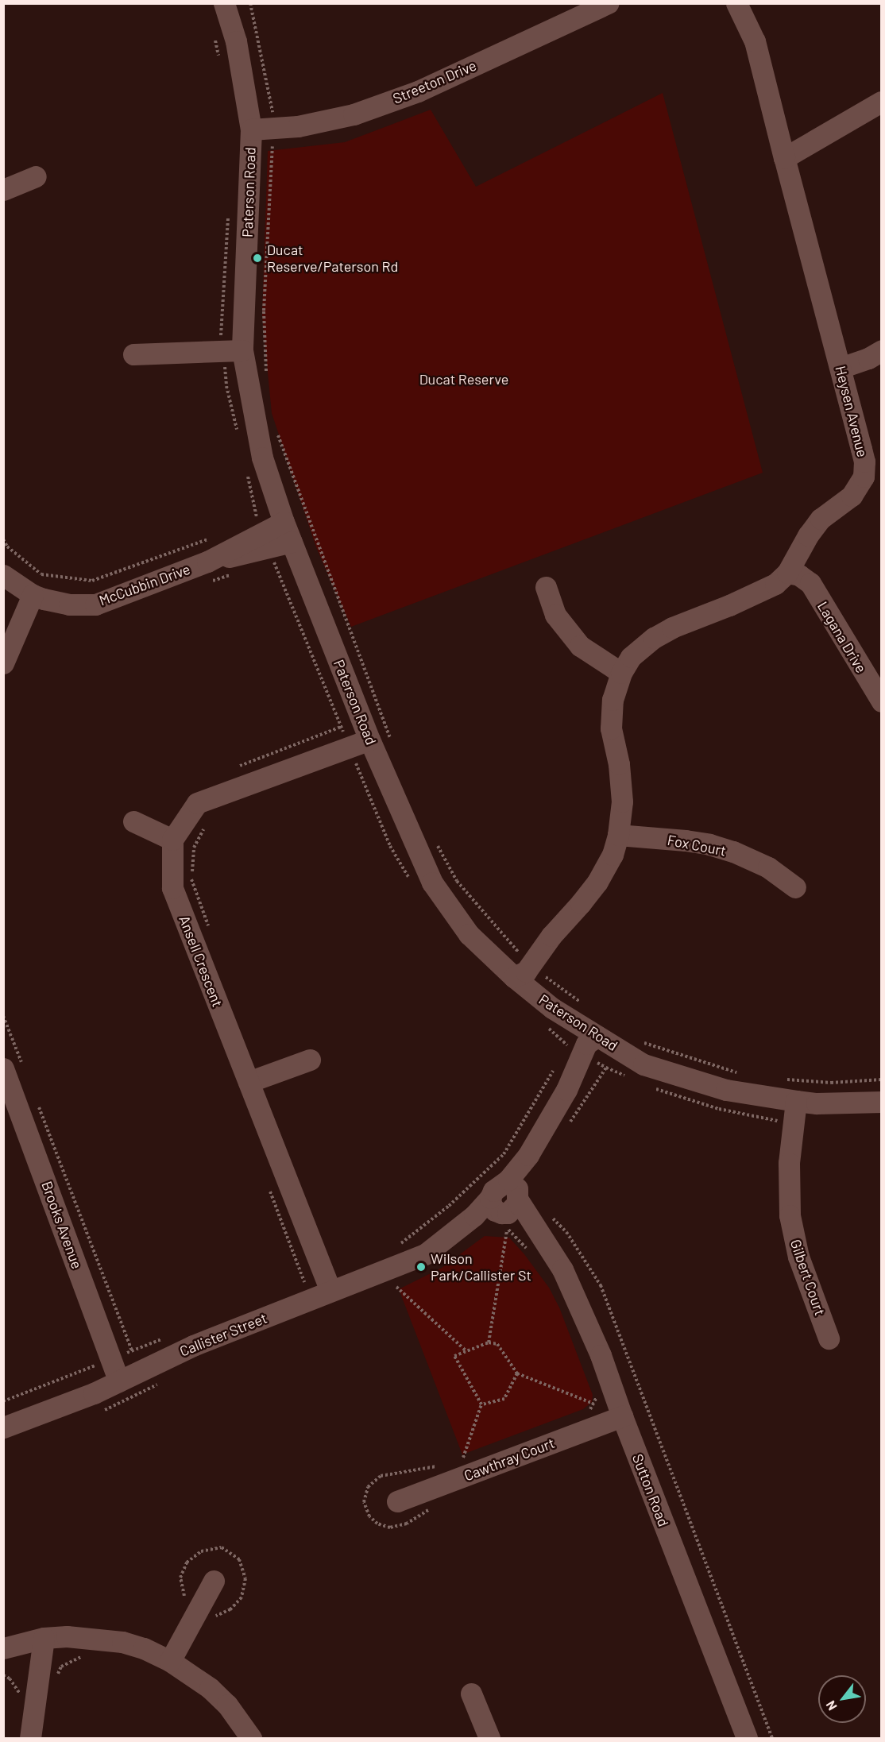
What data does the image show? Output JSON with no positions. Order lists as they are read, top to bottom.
{
  "streets": {
    "street": [
      "Streeton Drive",
      "Paterson Road",
      "Heysen Avenue",
      "McCubbin Drive",
      "Lagana Drive",
      "Fox Court",
      "Ansell Crescent",
      "Brooks Avenue",
      "Gilbert Court",
      "Callister Street",
      "Cawthray Court",
      "Sutton Road"
    ]
  },
  "crossings": [
    ["Streeton Drive", "Paterson Road"],
    ["Paterson Road", "Heysen Avenue"],
    ["Paterson Road", "McCubbin Drive"],
    ["Paterson Road", "Gilbert Court"],
    ["Paterson Road", "Callister Street"],
    ["Heysen Avenue", "Lagana Drive"],
    ["Heysen Avenue", "Fox Court"],
    ["Ansell Crescent", "Callister Street"],
    ["Brooks Avenue", "Callister Street"],
    ["Callister Street", "Sutton Road"],
    ["Cawthray Court", "Sutton Road"]
  ],
  "parks": ["Ducat Reserve"],
  "places": ["Ducat Reserve/Paterson Rd", "Wilson Park/Callister St"],
  "north": "bottom left"
}
